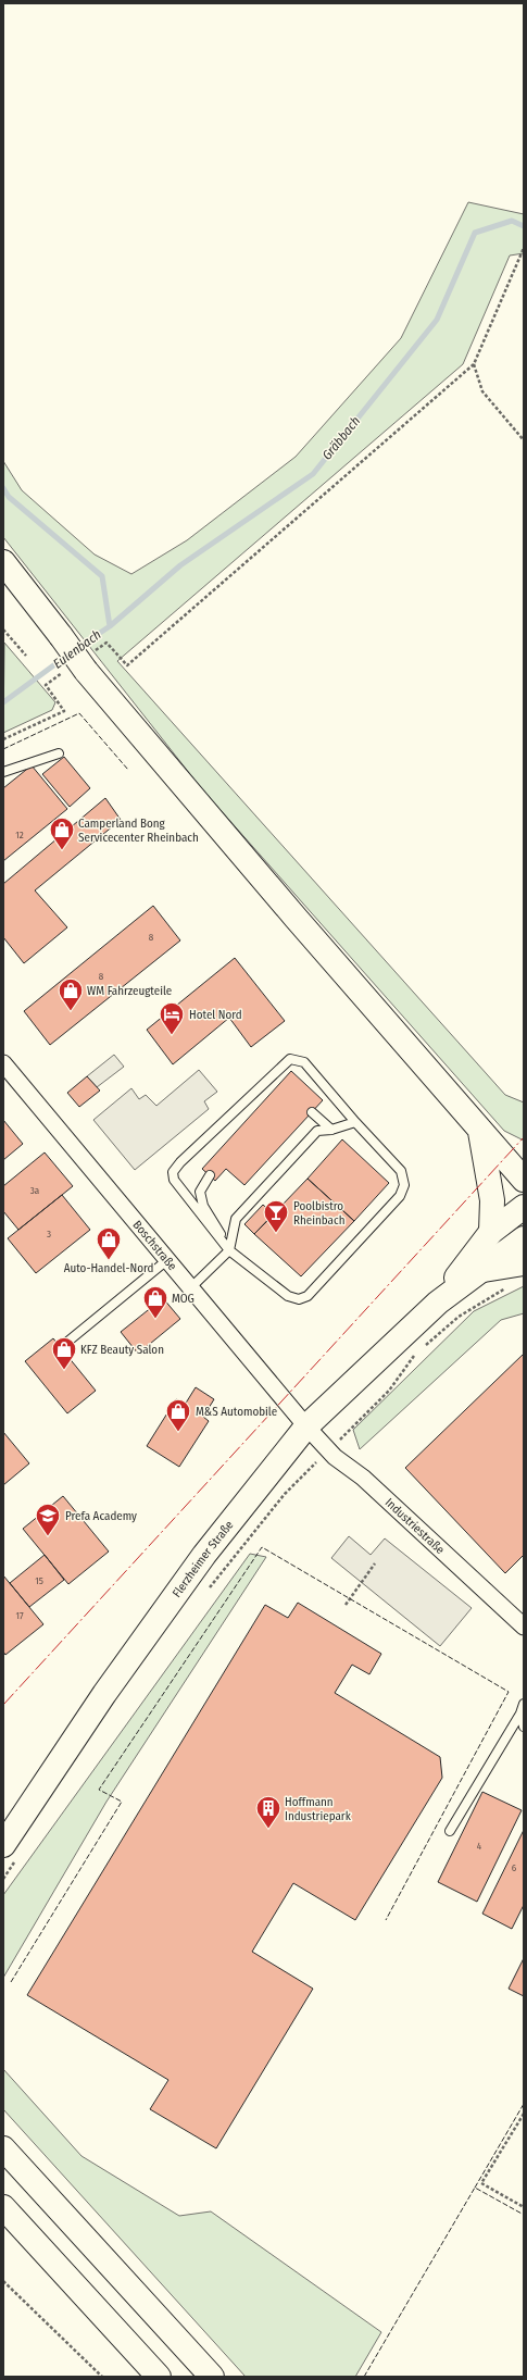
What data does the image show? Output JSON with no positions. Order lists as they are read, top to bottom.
{
  "streets": {
    "main road": ["Flerzheimer Straße"],
    "street": ["Boschstraße", "Industriestraße"]
  },
  "crossings": [
    ["Boschstraße", "Industriestraße"],
    ["Boschstraße", "Flerzheimer Straße"],
    ["Industriestraße", "Flerzheimer Straße"]
  ],
  "water": ["Gräbbach", "Eulenbach"],
  "places": {
    "shop": [
      "Camperland Bong Servicecenter Rheinbach",
      "WM Fahrzeugteile",
      "Auto-Handel-Nord",
      "MOG",
      "KFZ Beauty Salon",
      "M&S Automobile"
    ],
    "hotel": ["Hotel Nord"],
    "bar": ["Poolbistro Rheinbach"],
    "school or university": ["Prefa Academy"],
    "building": ["Hoffmann Industriepark"]
  },
  "house_numbers": [
    "12",
    "8",
    "8",
    "3a",
    "3",
    "15",
    "17",
    "4",
    "6"
  ]
}
